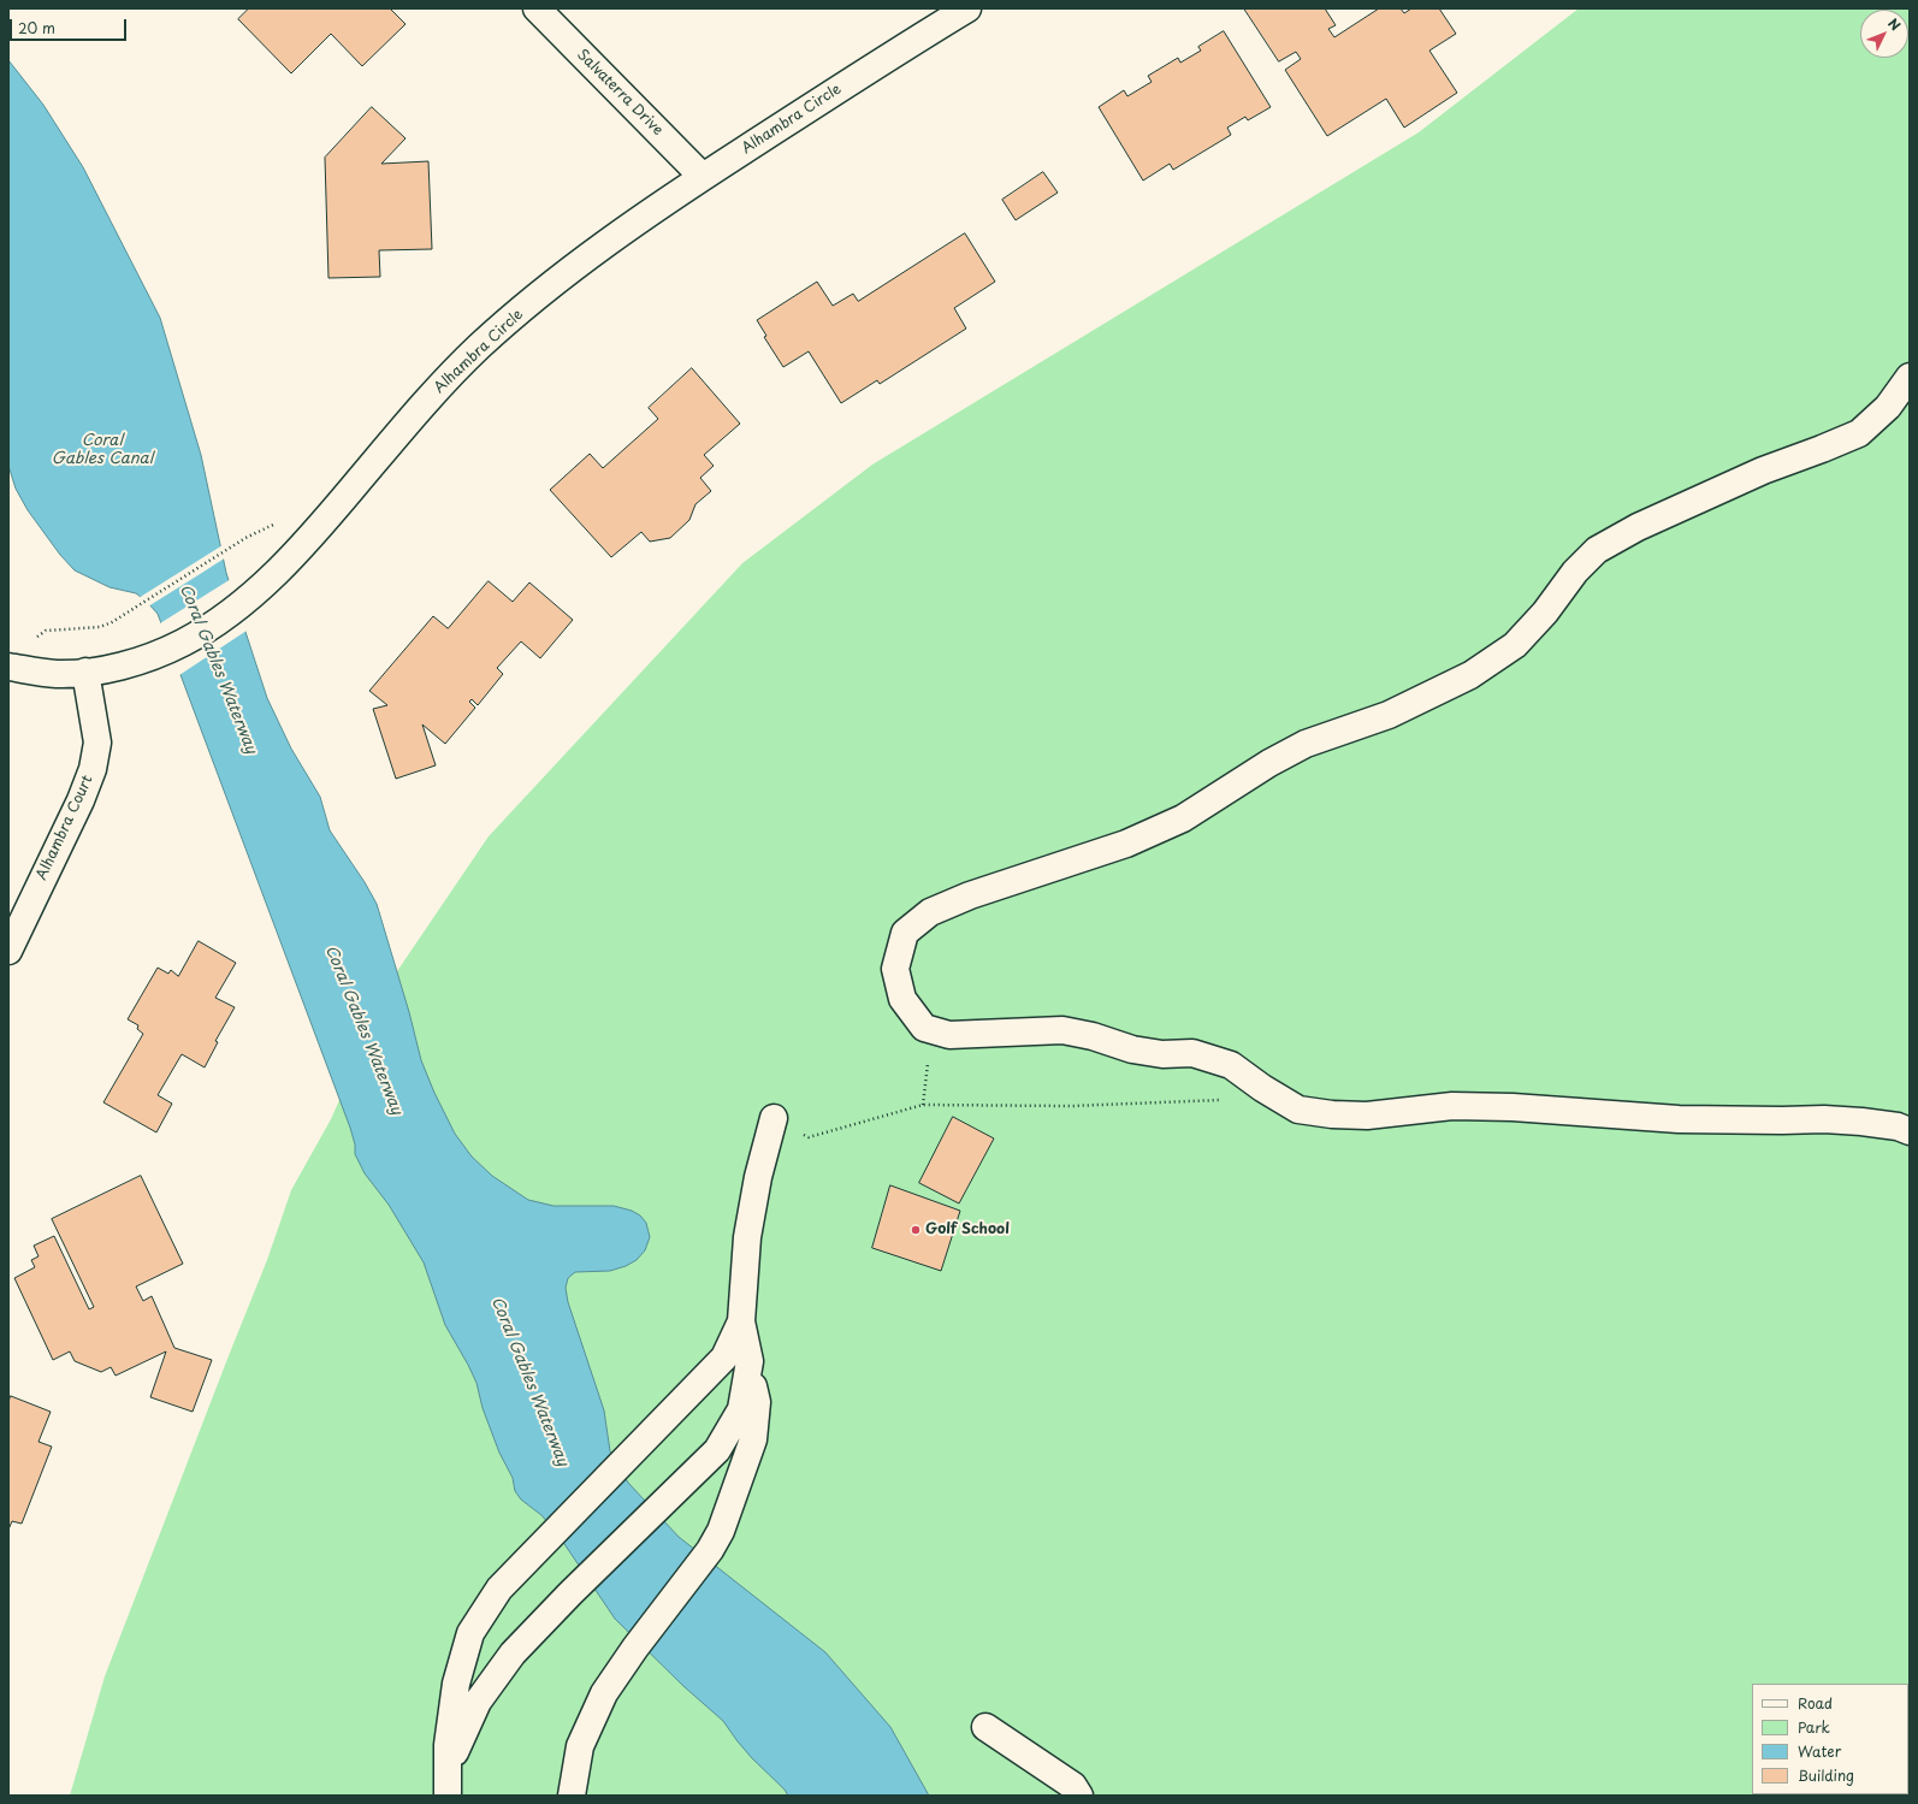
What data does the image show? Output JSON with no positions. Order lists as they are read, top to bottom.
{
  "streets": {
    "street": ["Salvaterra Drive", "Alhambra Circle", "Alhambra Court"]
  },
  "crossings": [
    ["Salvaterra Drive", "Alhambra Circle"],
    ["Alhambra Circle", "Alhambra Court"]
  ],
  "water": ["Coral Gables Canal", "Coral Gables Waterway"],
  "places": ["Golf School"],
  "legend": [
    "Road",
    "Park",
    "Water",
    "Building"
  ],
  "scale_bar": "20 m",
  "north": "top right"
}
